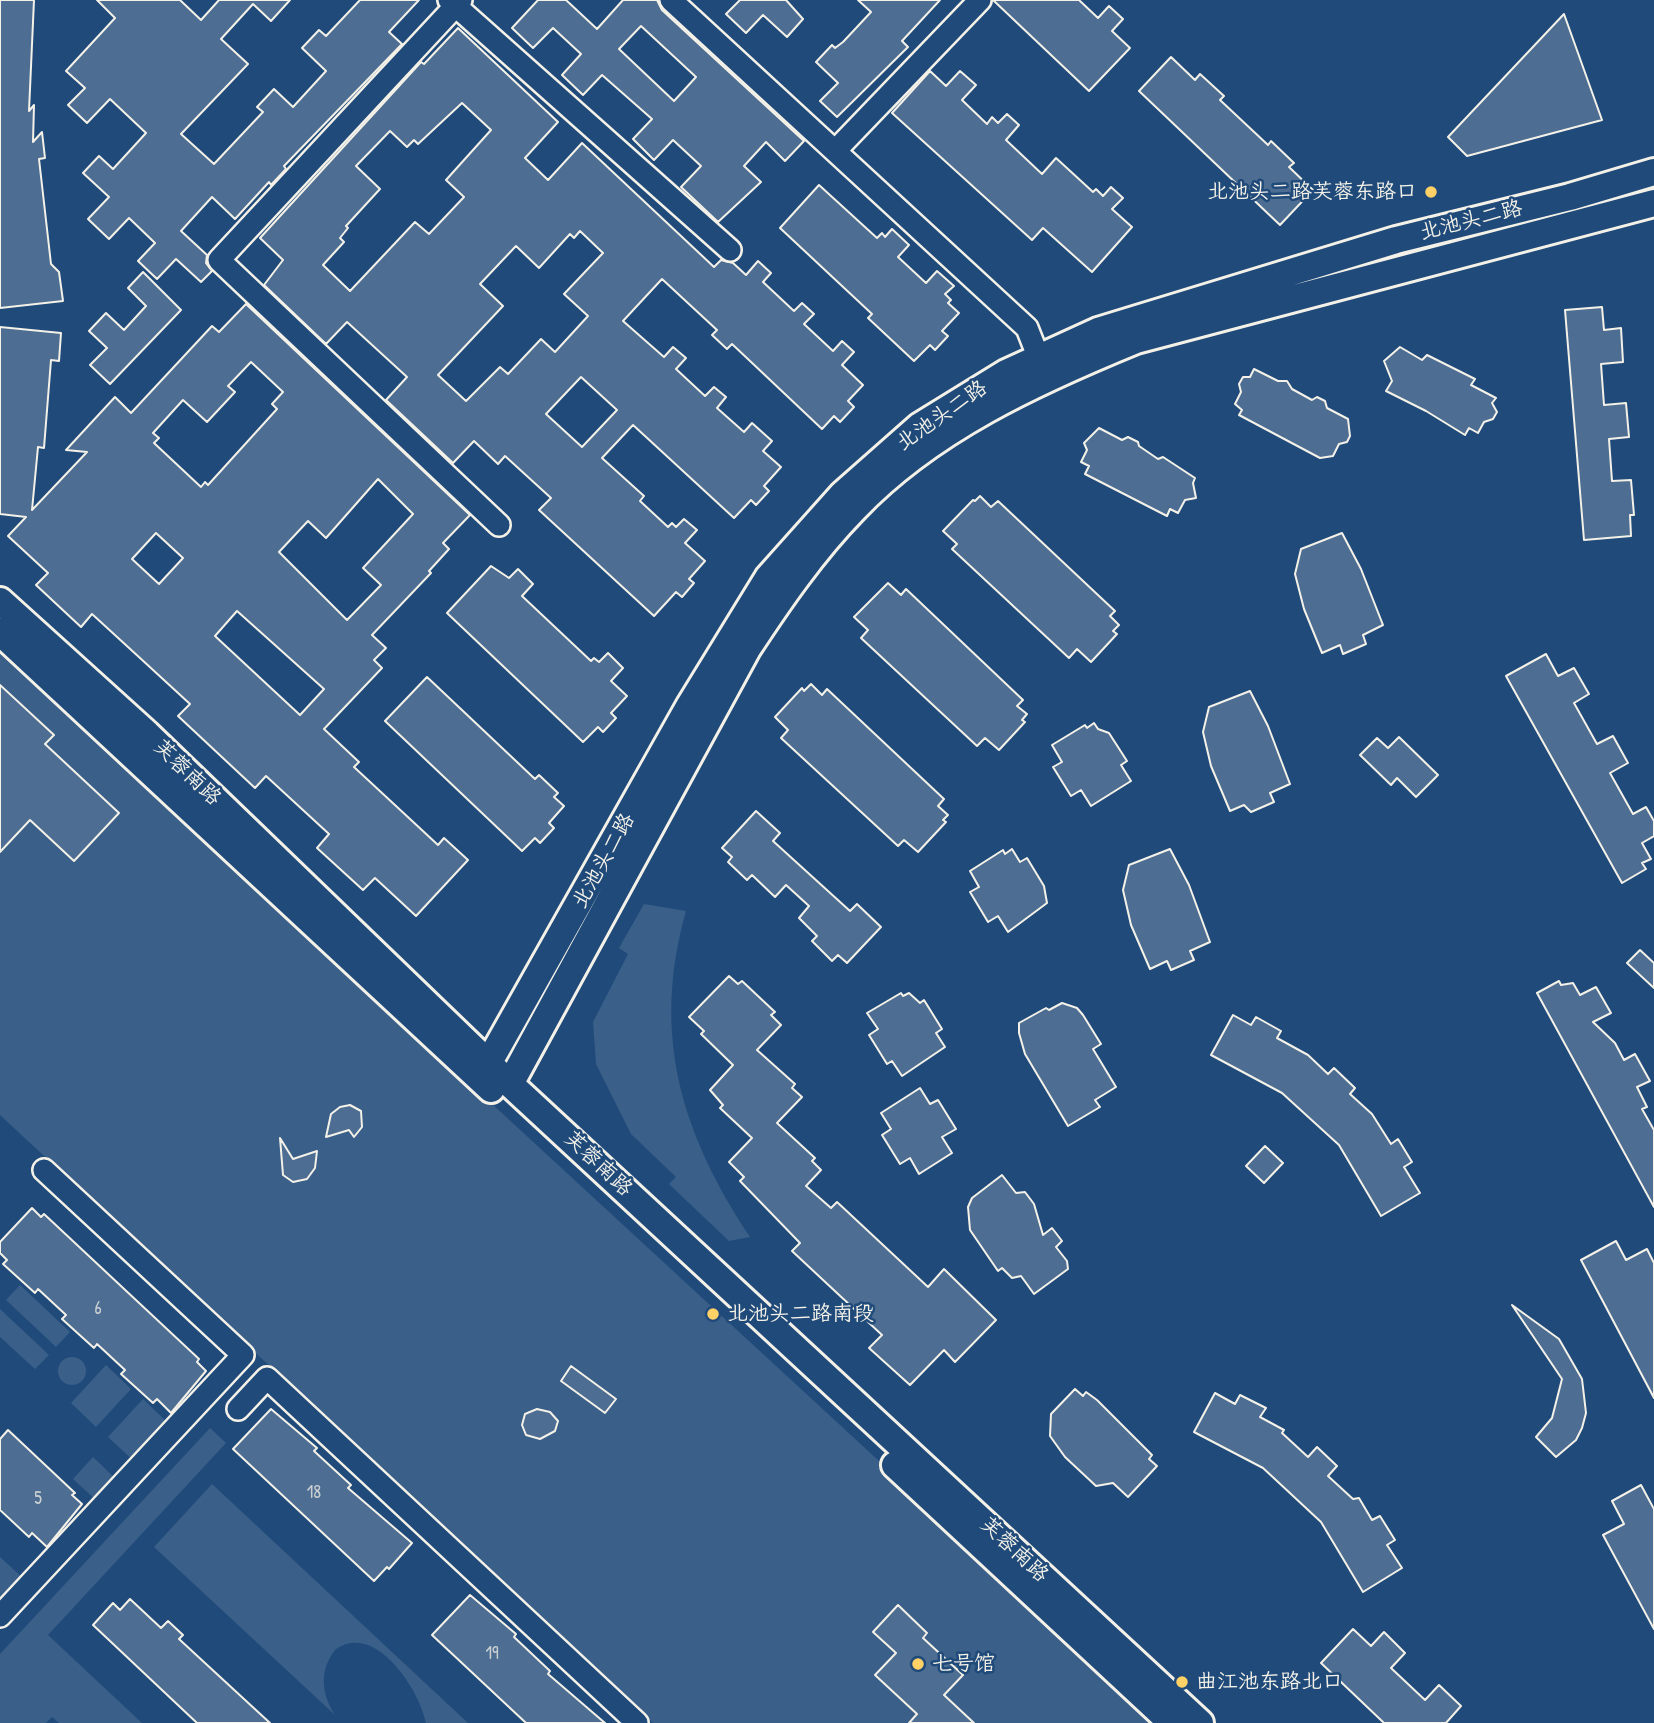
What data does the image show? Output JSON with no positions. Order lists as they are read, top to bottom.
{
  "streets": {
    "main road": ["北池头二路", "芙蓉南路"]
  },
  "crossings": [
    ["北池头二路", "芙蓉南路"]
  ],
  "places": [
    "北池头二路芙蓉东路口",
    "北池头二路南段",
    "七号馆",
    "曲江池东路北口"
  ],
  "house_numbers": [
    "6",
    "18",
    "5",
    "19"
  ]
}
